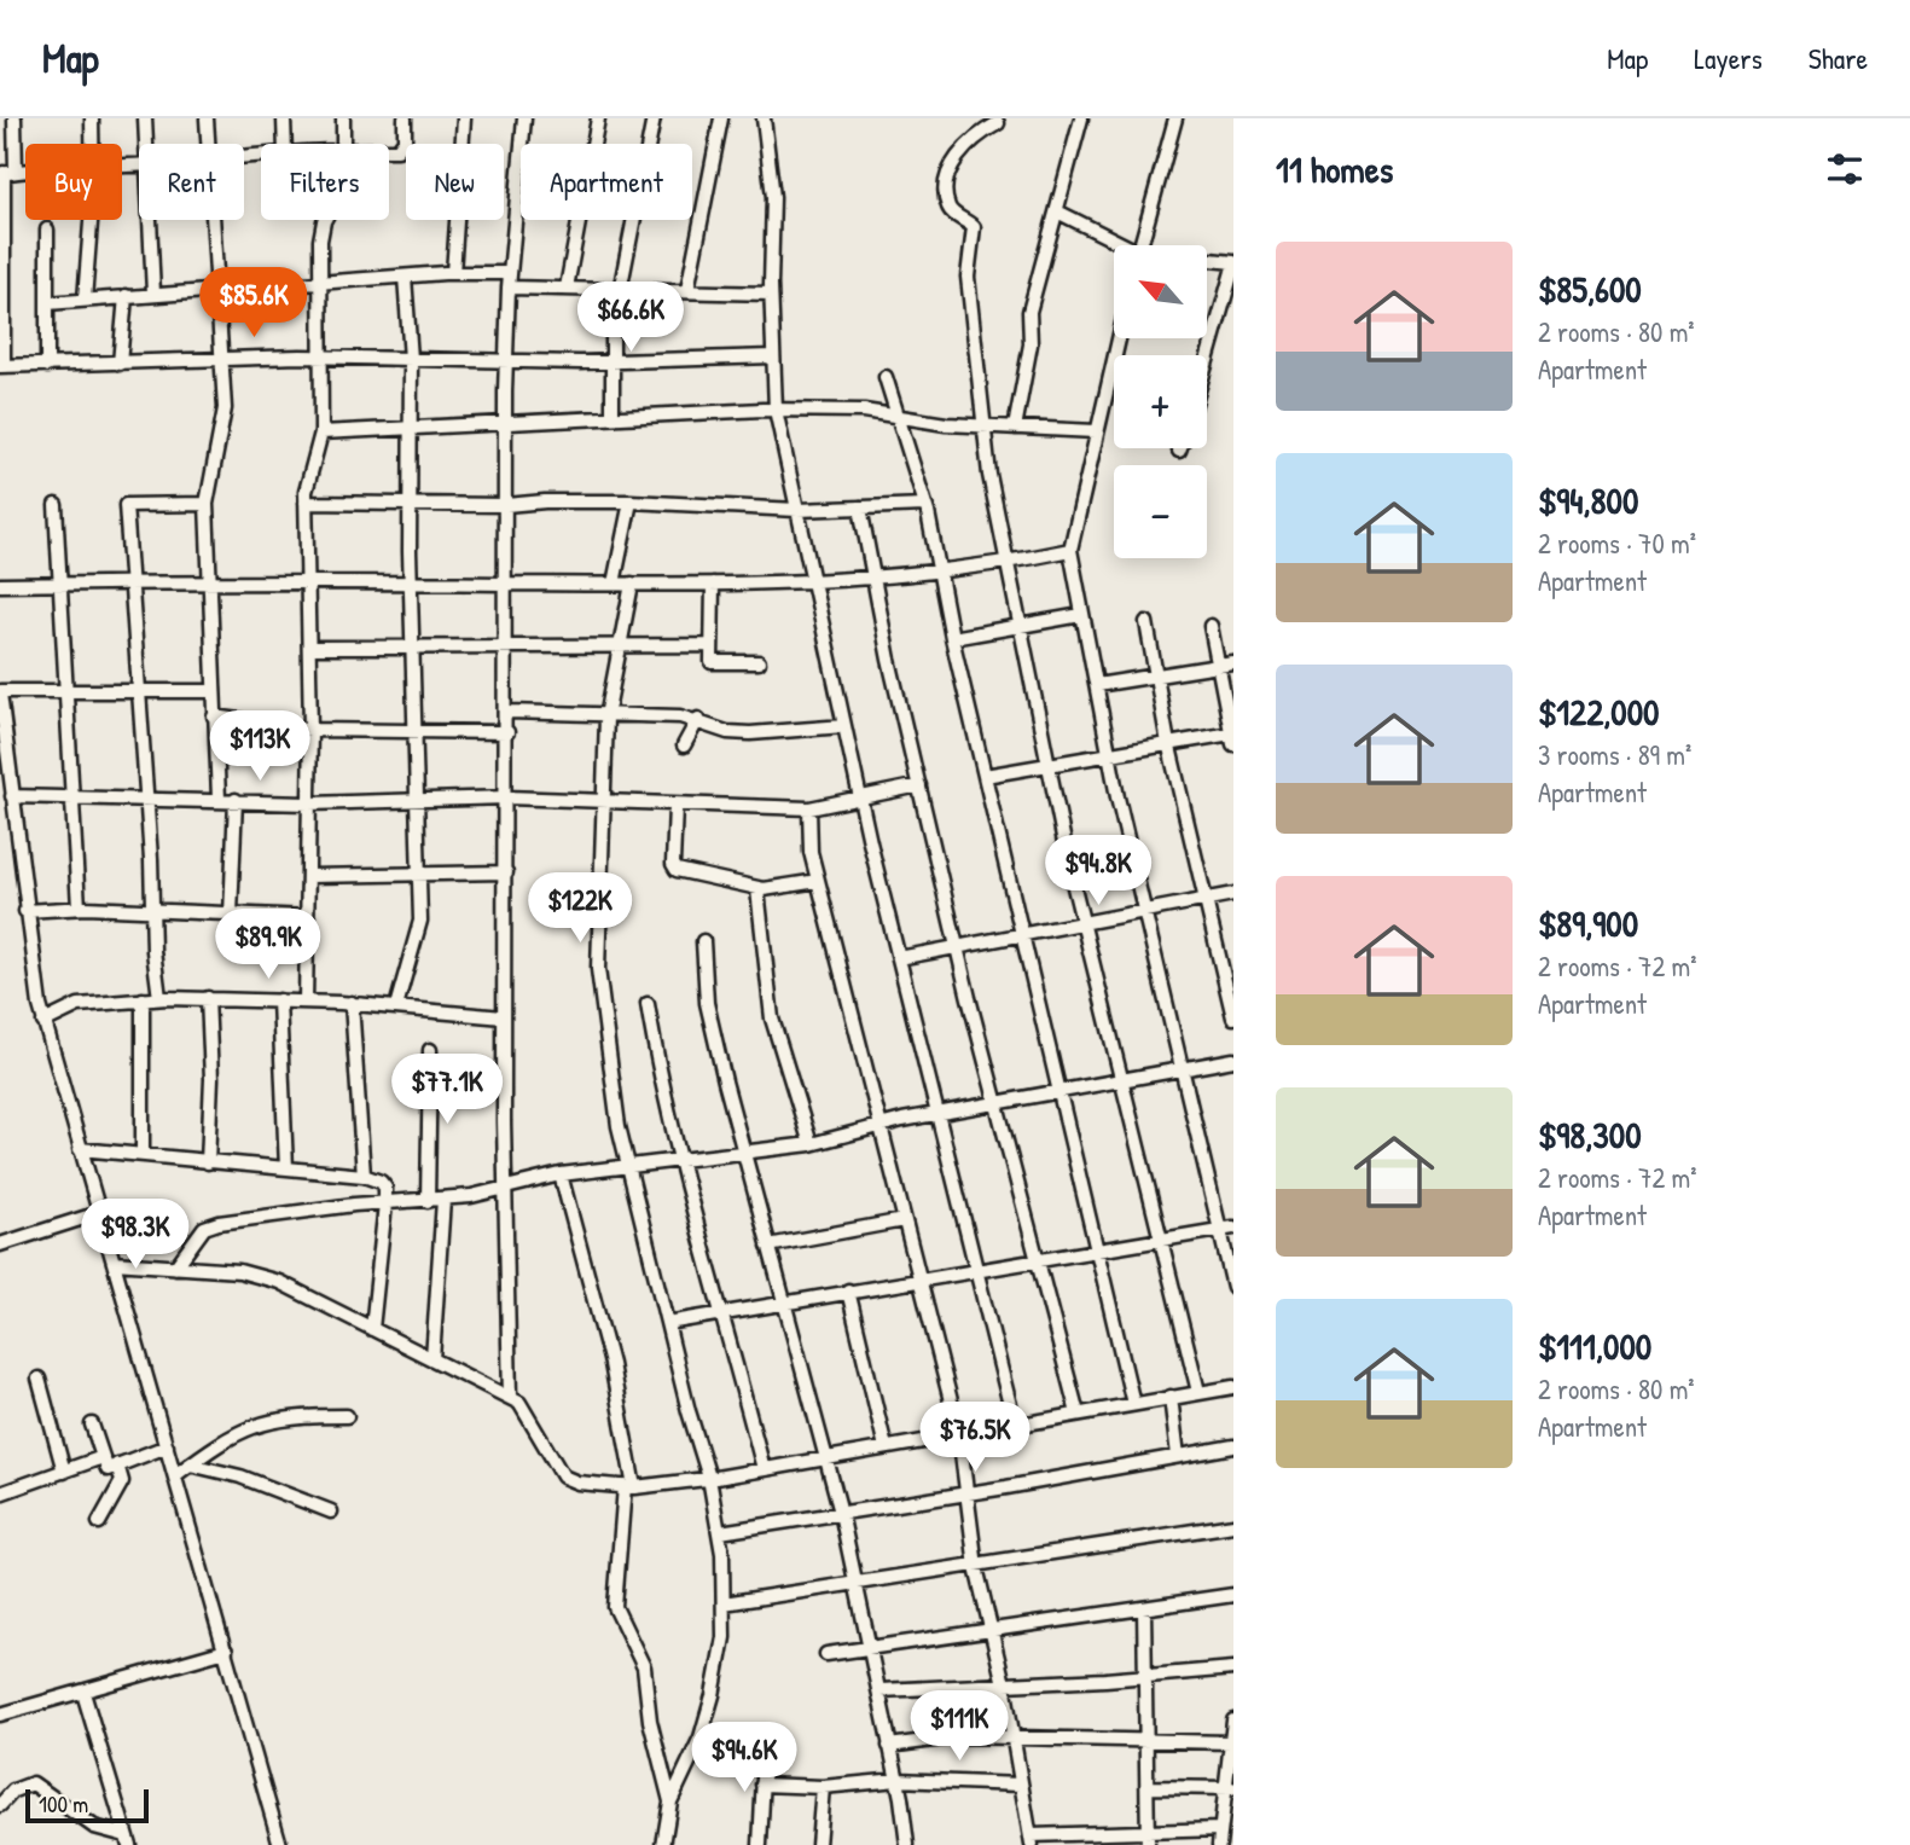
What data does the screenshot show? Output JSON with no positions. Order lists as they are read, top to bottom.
{
  "scale_bar": "100 m",
  "north": "top left",
  "page": {
    "header": "Map",
    "nav": ["Map", "Layers", "Share"],
    "heading": "11 homes",
    "chip": [
      "Buy",
      "Rent",
      "Filters",
      "New",
      "Apartment"
    ],
    "list": [
      {
        "name": "$85,600",
        "note": "2 rooms · 80 m² · Apartment"
      },
      {
        "name": "$94,800",
        "note": "2 rooms · 70 m² · Apartment"
      },
      {
        "name": "$122,000",
        "note": "3 rooms · 89 m² · Apartment"
      },
      {
        "name": "$89,900",
        "note": "2 rooms · 72 m² · Apartment"
      },
      {
        "name": "$98,300",
        "note": "2 rooms · 72 m² · Apartment"
      },
      {
        "name": "$111,000",
        "note": "2 rooms · 80 m² · Apartment"
      }
    ],
    "map_buttons": ["+", "−"],
    "price": [
      "$85.6K",
      "$66.6K",
      "$113K",
      "$94.8K",
      "$122K",
      "$89.9K",
      "$77.1K",
      "$98.3K",
      "$76.5K",
      "$111K",
      "$94.6K"
    ],
    "scale": "100 m"
  }
}
